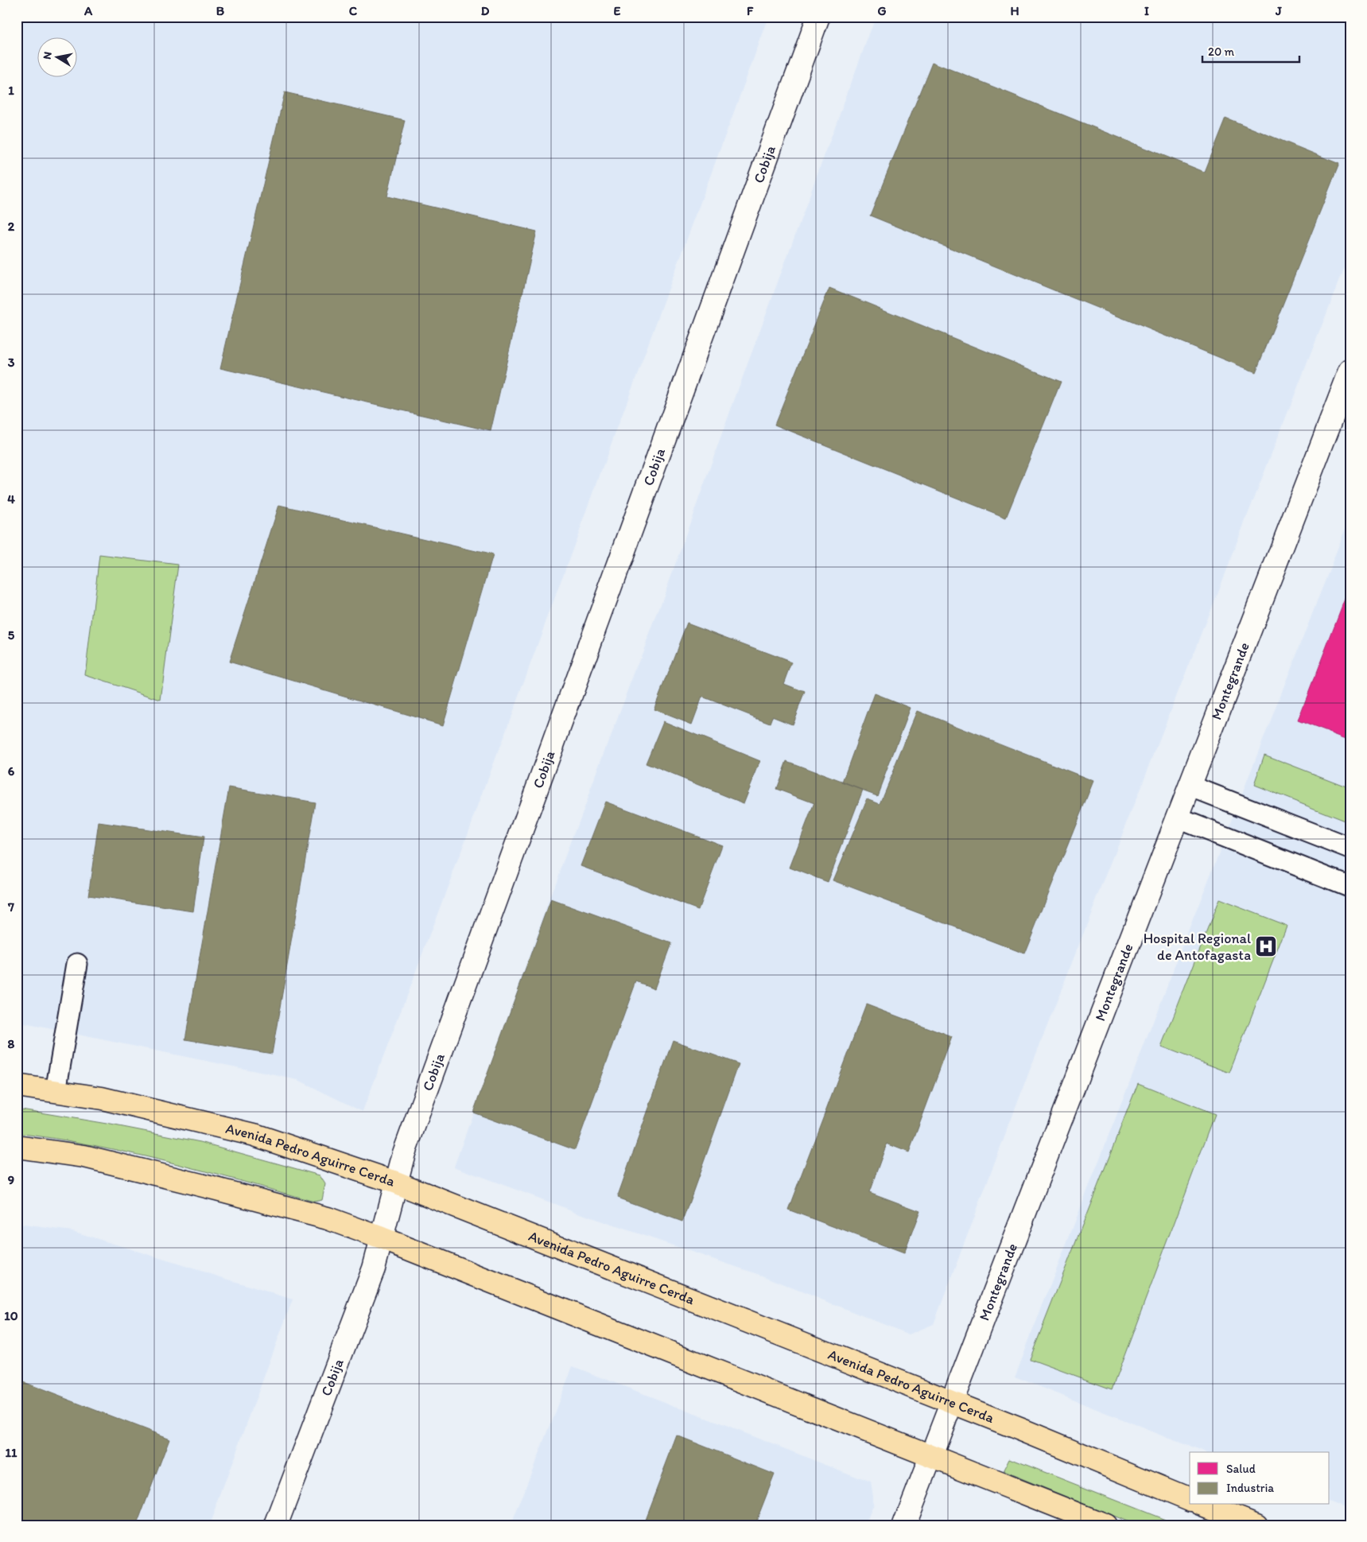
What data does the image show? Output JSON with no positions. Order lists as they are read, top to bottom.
{
  "streets": {
    "main road": ["Avenida Pedro Aguirre Cerda"],
    "street": ["Cobija", "Montegrande"]
  },
  "crossings": [
    ["Cobija", "Avenida Pedro Aguirre Cerda"],
    ["Montegrande", "Avenida Pedro Aguirre Cerda"]
  ],
  "places": {
    "hospital": ["Hospital Regional de Antofagasta"]
  },
  "legend": ["Salud", "Industria"],
  "scale_bar": "20 m",
  "north": "left",
  "grid": {
    "columns": [
      "A",
      "B",
      "C",
      "D",
      "E",
      "F",
      "G",
      "H",
      "I",
      "J"
    ],
    "rows": [
      "1",
      "2",
      "3",
      "4",
      "5",
      "6",
      "7",
      "8",
      "9",
      "10",
      "11"
    ]
  }
}
